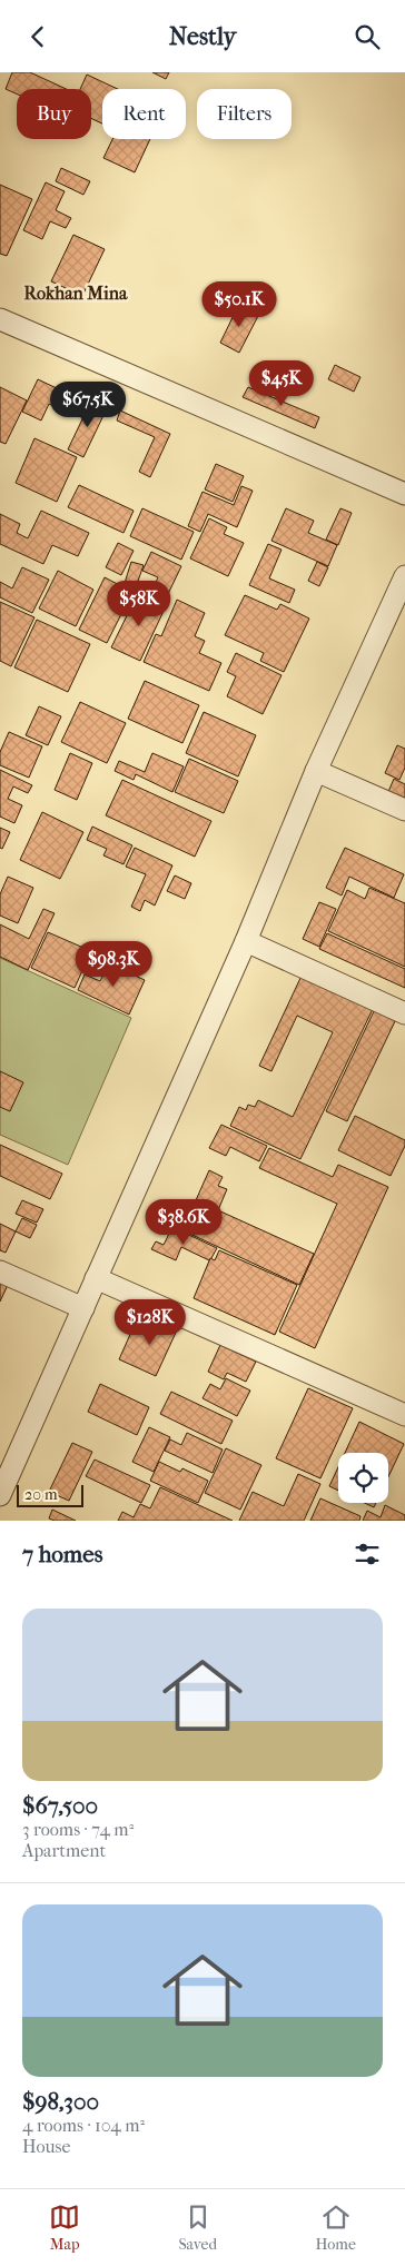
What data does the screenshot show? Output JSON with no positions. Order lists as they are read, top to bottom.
{
  "districts": ["Rokhan Mina"],
  "scale_bar": "20 m",
  "page": {
    "header": "Nestly",
    "chip": ["Buy", "Rent", "Filters"],
    "price": [
      "$50.1K",
      "$45K",
      "$67.5K",
      "$58K",
      "$98.3K",
      "$38.6K",
      "$128K"
    ],
    "scale": "20 m",
    "heading": "7 homes",
    "list": [
      {
        "name": "$67,500",
        "note": "3 rooms · 74 m² · Apartment"
      },
      {
        "name": "$98,300",
        "note": "4 rooms · 104 m² · House"
      }
    ],
    "tabs": ["Map", "Saved", "Home"]
  }
}
